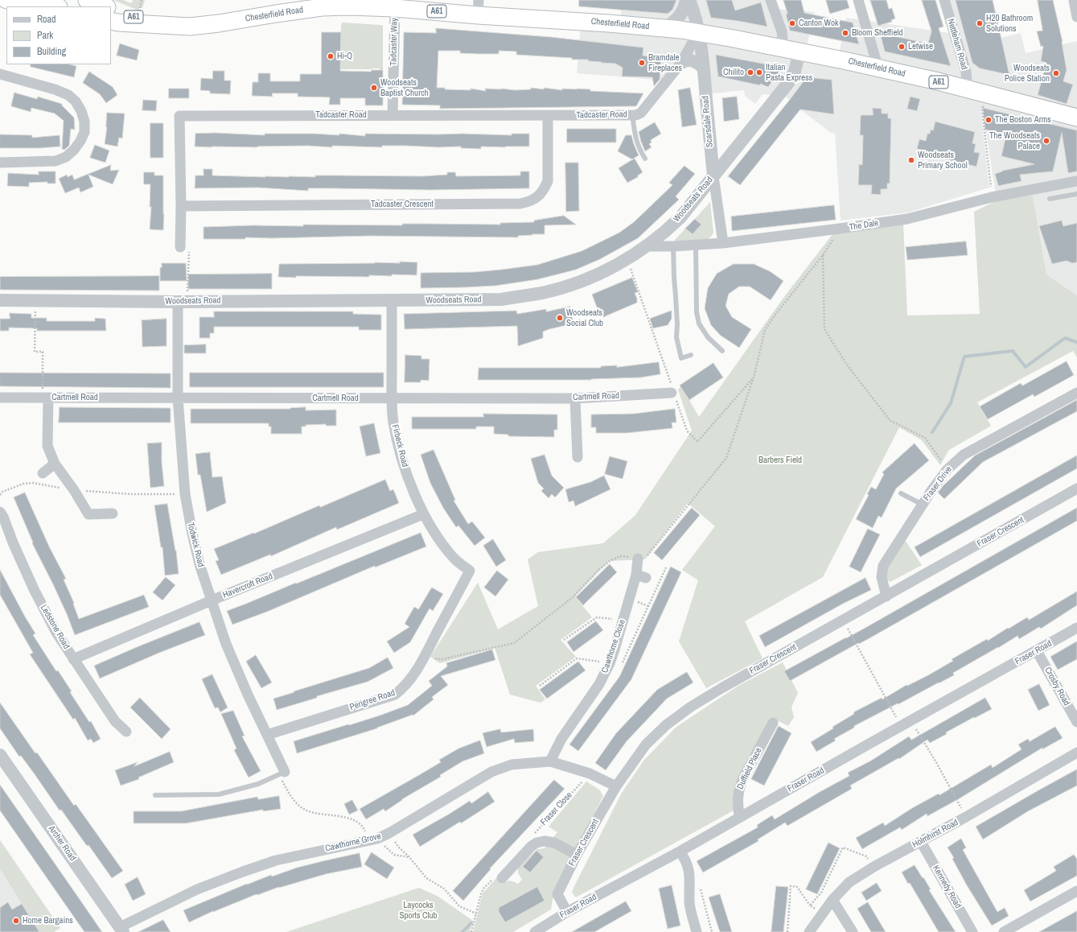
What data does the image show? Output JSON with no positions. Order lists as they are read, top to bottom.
{
  "streets": {
    "highway": ["A61", "Chesterfield Road"],
    "street": [
      "Tadcaster Way",
      "Nettleham Road",
      "Tadcaster Road",
      "Scarsdale Road",
      "Woodseats Road",
      "Tadcaster Crescent",
      "The Dale",
      "Cartmell Road",
      "Firbeck Road",
      "Fraser Drive",
      "Fraser Crescent",
      "Todwick Road",
      "Havercroft Road",
      "Ledstone Road",
      "Cawthorne Close",
      "Fraser Road",
      "Crosby Road",
      "Perigree Road",
      "Duffield Place",
      "Fraser Close",
      "Holmhirst Road",
      "Cawthorne Grove",
      "Archer Road",
      "Kennedy Road"
    ]
  },
  "crossings": [
    ["Chesterfield Road", "Tadcaster Way"],
    ["Chesterfield Road", "Nettleham Road"],
    ["Chesterfield Road", "Tadcaster Road"],
    ["Chesterfield Road", "Scarsdale Road"],
    ["Chesterfield Road", "Woodseats Road"],
    ["Tadcaster Way", "Tadcaster Road"],
    ["Tadcaster Road", "Scarsdale Road"],
    ["Tadcaster Road", "Tadcaster Crescent"],
    ["Scarsdale Road", "Woodseats Road"],
    ["Scarsdale Road", "The Dale"],
    ["Woodseats Road", "The Dale"],
    ["Woodseats Road", "Firbeck Road"],
    ["Woodseats Road", "Todwick Road"],
    ["Cartmell Road", "Firbeck Road"],
    ["Cartmell Road", "Todwick Road"],
    ["Firbeck Road", "Havercroft Road"],
    ["Firbeck Road", "Perigree Road"],
    ["Fraser Drive", "Fraser Crescent"],
    ["Fraser Crescent", "Fraser Road"],
    ["Fraser Crescent", "Fraser Close"],
    ["Fraser Crescent", "Cawthorne Grove"],
    ["Todwick Road", "Havercroft Road"],
    ["Todwick Road", "Perigree Road"],
    ["Havercroft Road", "Ledstone Road"],
    ["Cawthorne Close", "Cawthorne Grove"],
    ["Fraser Road", "Crosby Road"],
    ["Fraser Road", "Duffield Place"],
    ["Fraser Close", "Cawthorne Grove"],
    ["Holmhirst Road", "Kennedy Road"],
    ["Cawthorne Grove", "Archer Road"]
  ],
  "parks": ["Barbers Field", "Laycocks Sports Club"],
  "places": [
    "Canton Wok",
    "H20 Bathroom Solutions",
    "Bloom Sheffield",
    "Letwise",
    "Hi-Q",
    "Bramdale Fireplaces",
    "Chilito",
    "Italian Pasta Express",
    "Woodseats Police Station",
    "Woodseats Baptist Church",
    "The Boston Arms",
    "The Woodseats Palace",
    "Woodseats Primary School",
    "Woodseats Social Club",
    "Home Bargains"
  ],
  "legend": ["Road", "Park", "Building"]
}
